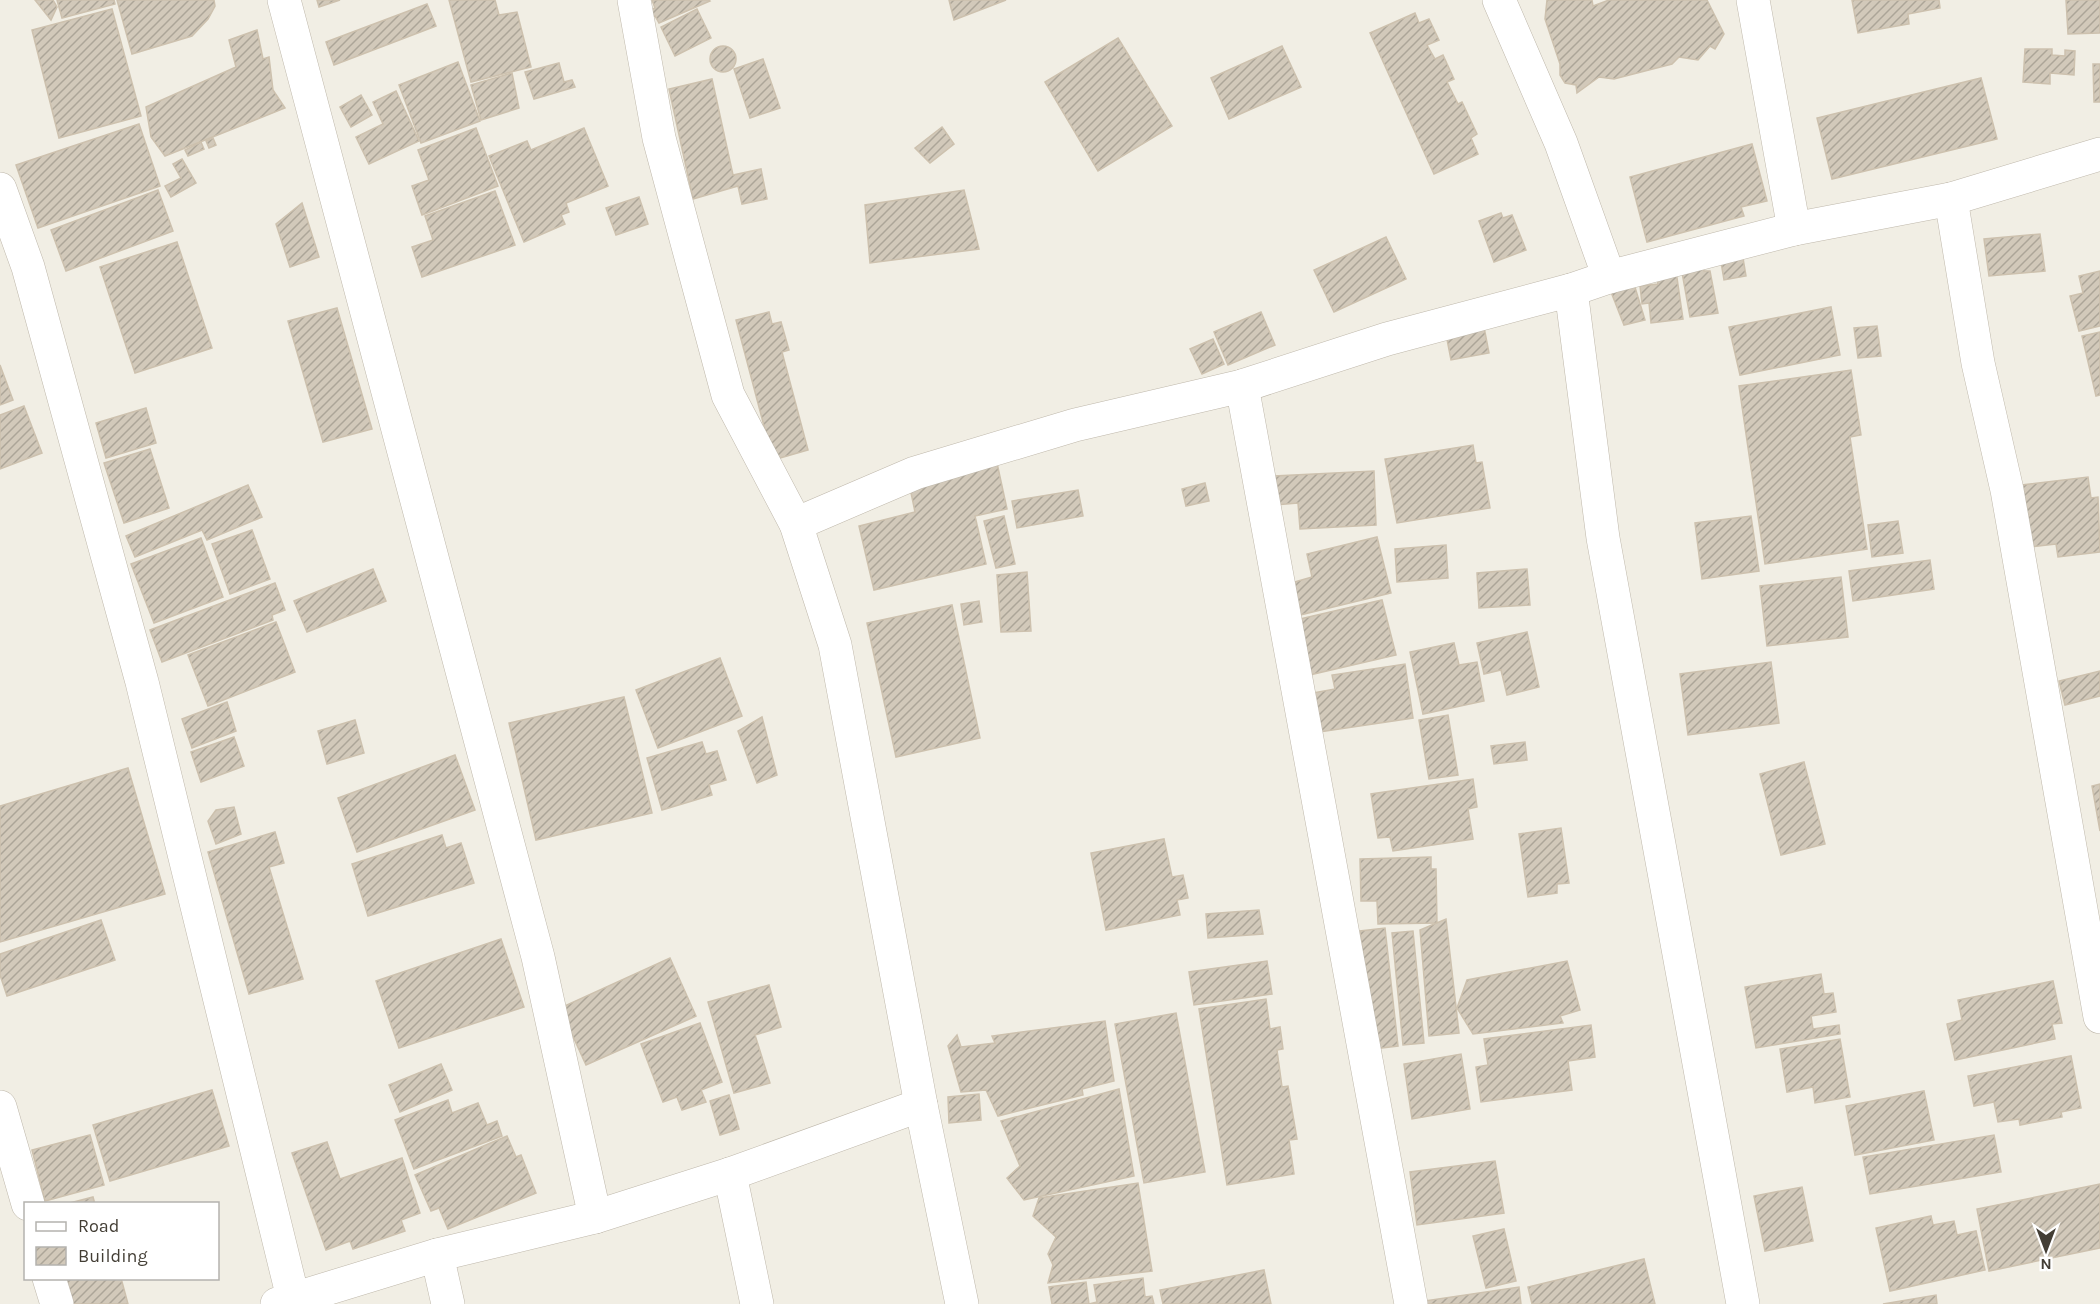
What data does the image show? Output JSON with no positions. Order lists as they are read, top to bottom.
{
  "legend": ["Road", "Building"],
  "north": "bottom"
}
